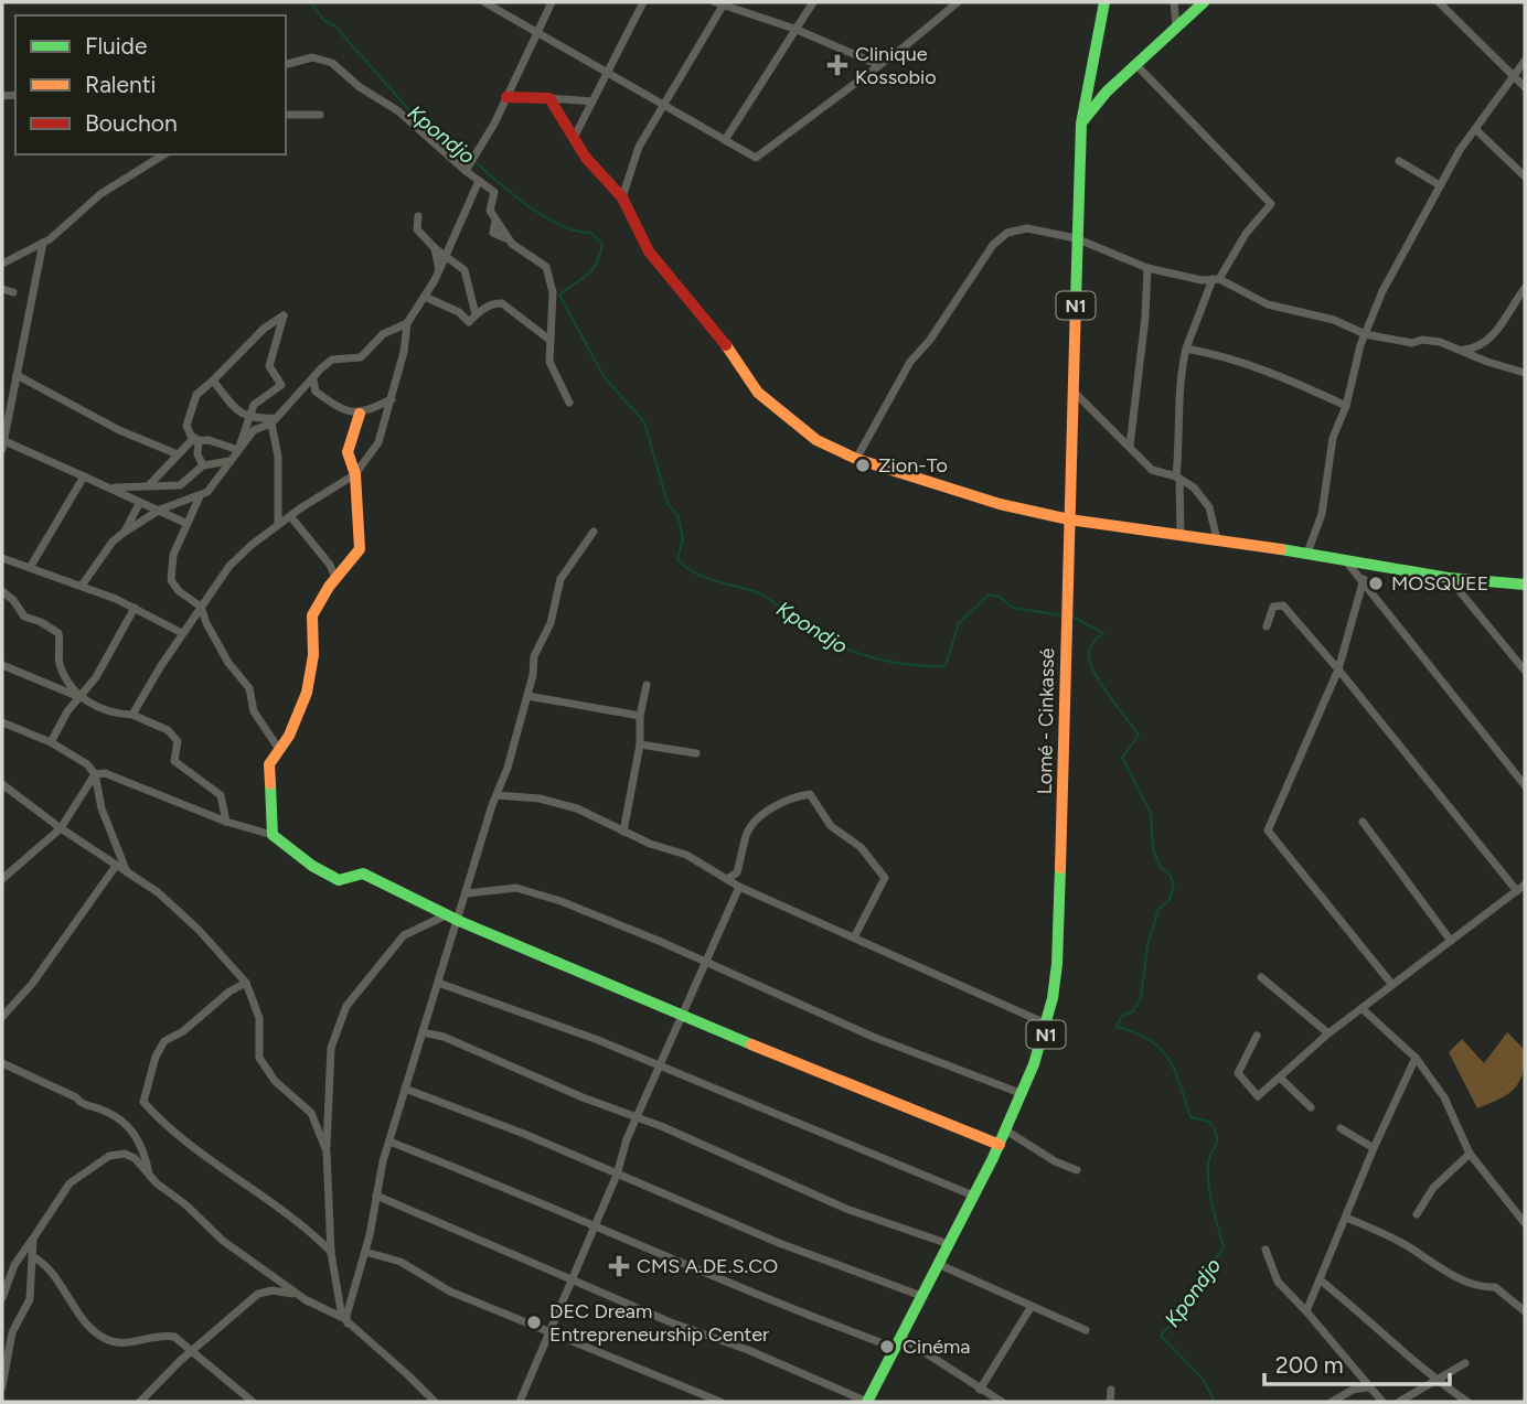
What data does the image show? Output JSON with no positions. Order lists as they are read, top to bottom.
{
  "streets": {
    "main road": ["N1", "Lomé - Cinkassé"]
  },
  "water": ["Kpondjo"],
  "places": {
    "health": ["Clinique Kossobio", "CMS A.DE.S.CO"],
    "other": [
      "Zion-To",
      "MOSQUEE",
      "DEC Dream Entrepreneurship Center",
      "Cinéma"
    ]
  },
  "legend": ["Fluide", "Ralenti", "Bouchon"],
  "scale_bar": "200 m"
}
